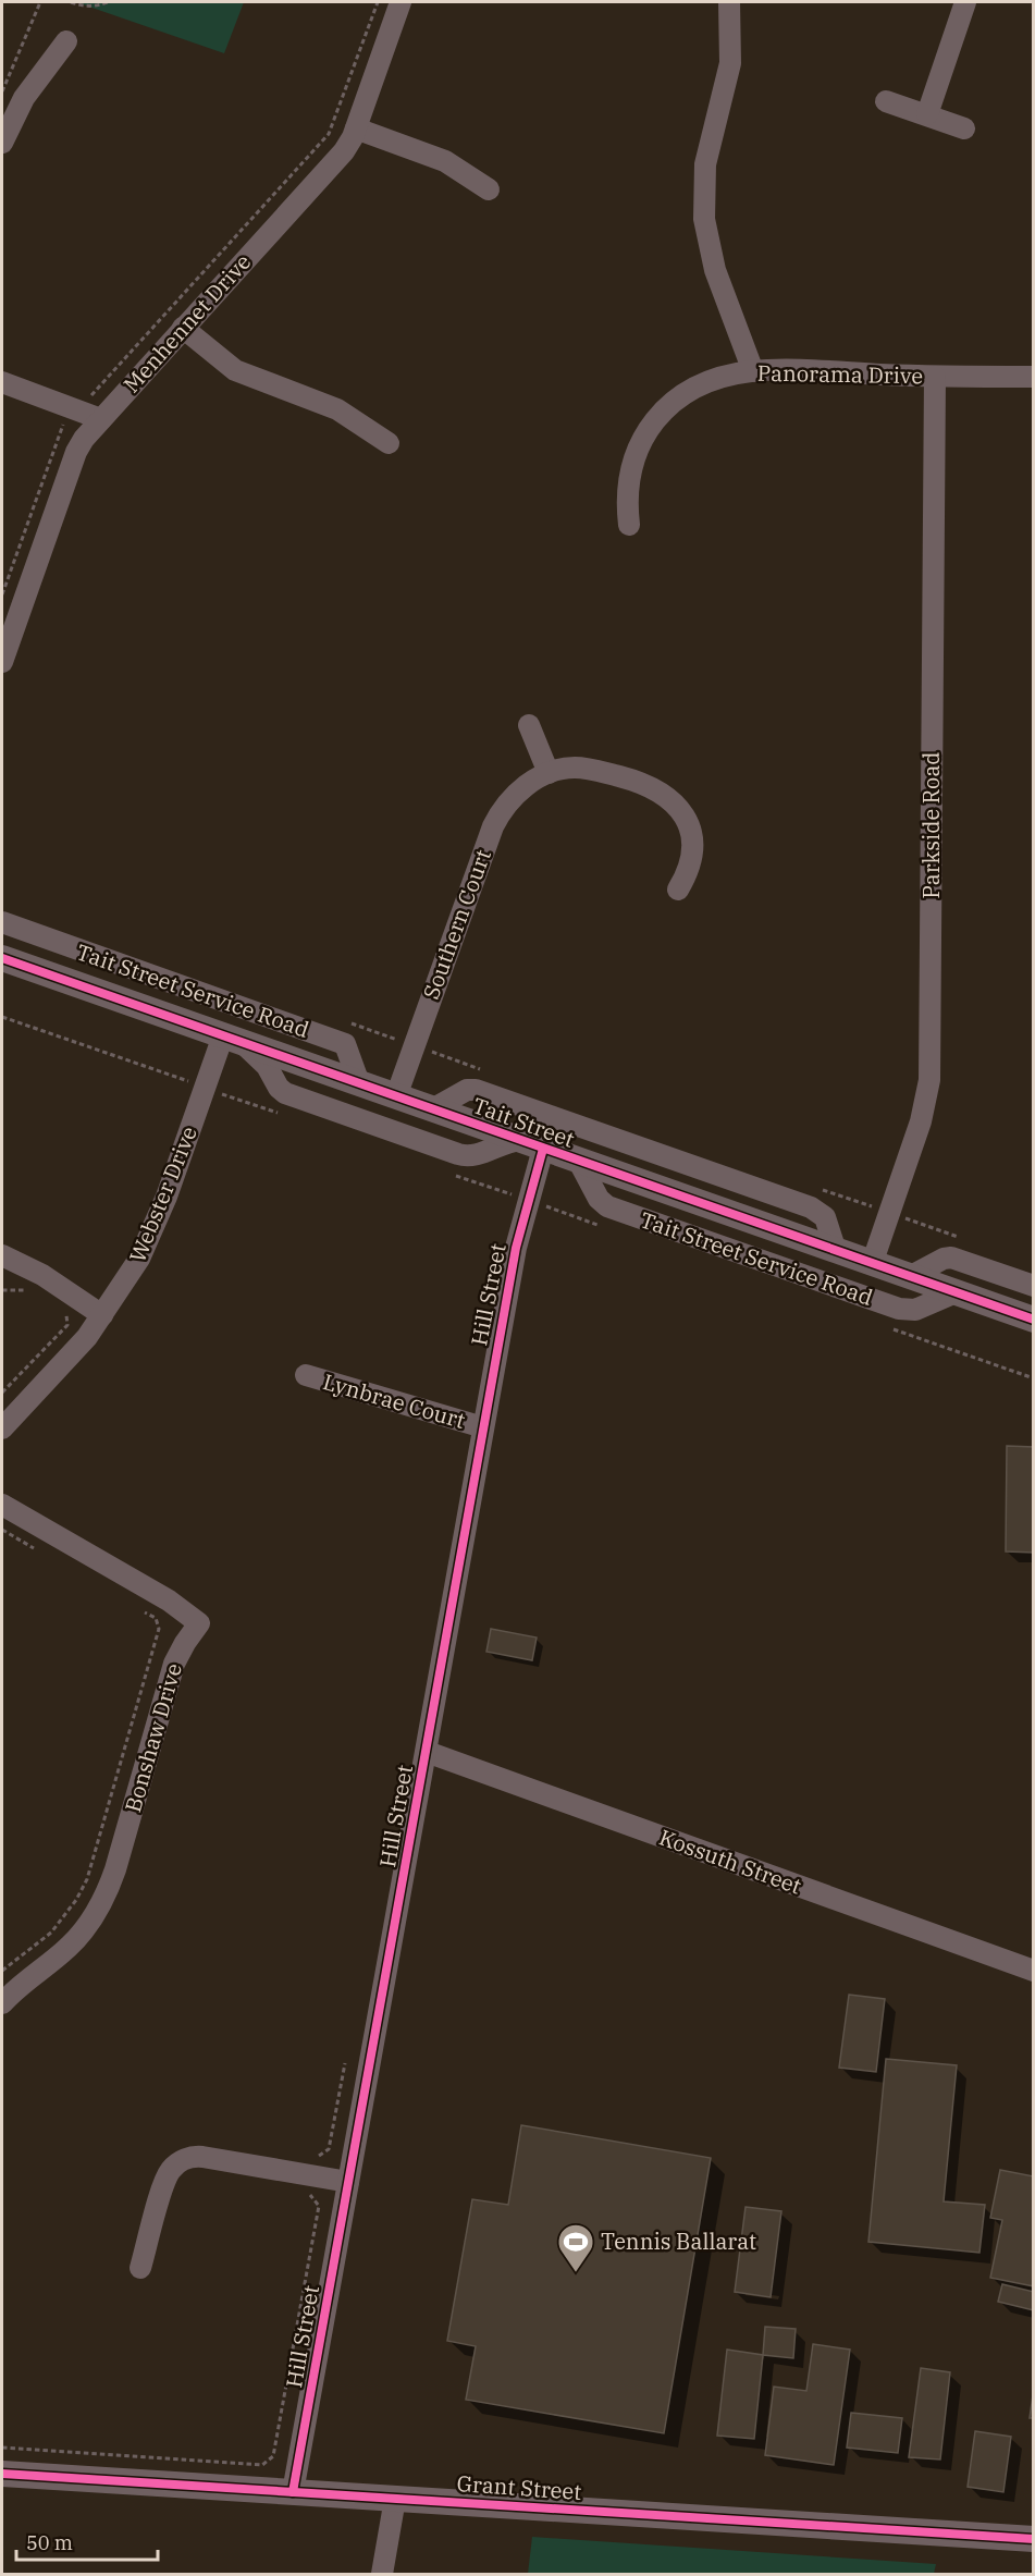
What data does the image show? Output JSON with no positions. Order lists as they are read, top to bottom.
{
  "streets": {
    "street": [
      "Menhennet Drive",
      "Panorama Drive",
      "Parkside Road",
      "Southern Court",
      "Tait Street Service Road",
      "Tait Street",
      "Webster Drive",
      "Hill Street",
      "Lynbrae Court",
      "Bonshaw Drive",
      "Kossuth Street",
      "Grant Street"
    ]
  },
  "crossings": [
    ["Panorama Drive", "Parkside Road"],
    ["Parkside Road", "Tait Street"],
    ["Southern Court", "Tait Street"],
    ["Tait Street Service Road", "Tait Street"],
    ["Tait Street", "Webster Drive"],
    ["Tait Street", "Hill Street"],
    ["Hill Street", "Lynbrae Court"],
    ["Hill Street", "Kossuth Street"],
    ["Hill Street", "Grant Street"]
  ],
  "places": {
    "sports": ["Tennis Ballarat"]
  },
  "scale_bar": "50 m"
}
